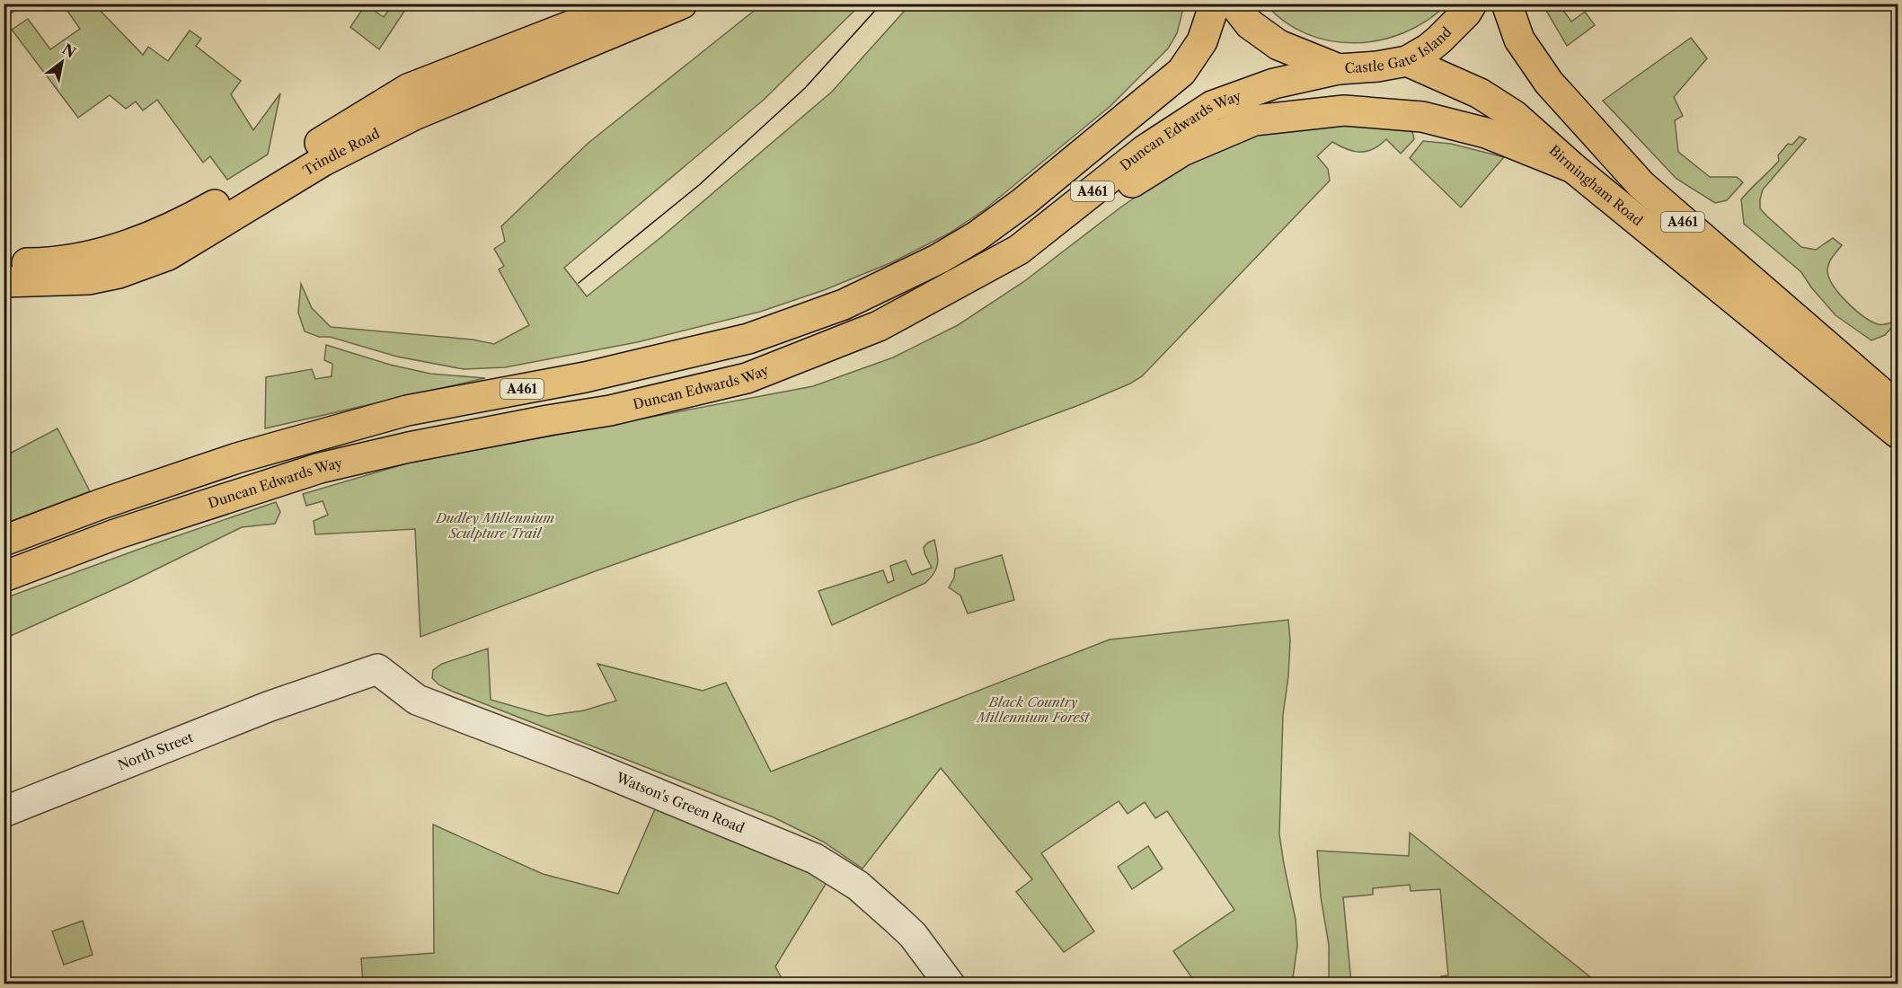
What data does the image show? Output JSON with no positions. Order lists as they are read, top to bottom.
{
  "streets": {
    "main road": [
      "Castle Gate Island",
      "Duncan Edwards Way",
      "Trindle Road",
      "Birmingham Road",
      "A461"
    ],
    "street": ["North Street", "Watson's Green Road"]
  },
  "crossings": [
    ["Castle Gate Island", "Duncan Edwards Way"],
    ["Castle Gate Island", "Birmingham Road"],
    ["North Street", "Watson's Green Road"]
  ],
  "parks": ["Dudley Millennium Sculpture Trail", "Black Country Millennium Forest"],
  "north": "top right"
}
